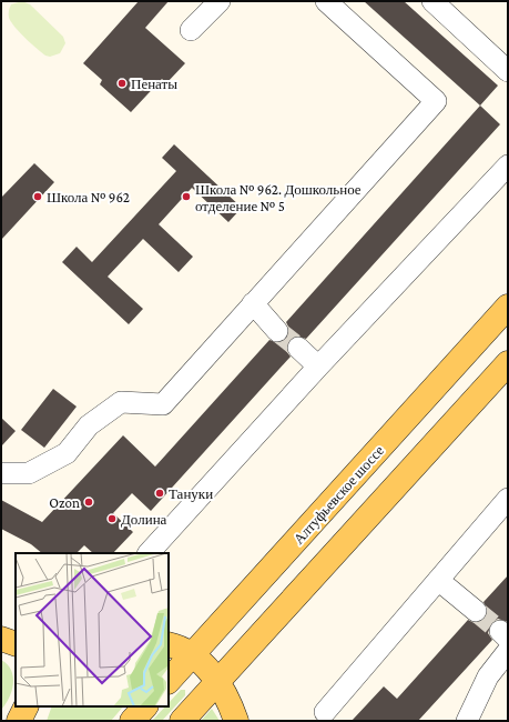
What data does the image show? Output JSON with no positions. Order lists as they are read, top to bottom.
{
  "streets": {
    "main road": ["Алтуфьевское шоссе"]
  },
  "places": [
    "Пенаты",
    "Школа № 962",
    "Школа № 962. Дошкольное отделение № 5",
    "Тануки",
    "Ozon",
    "Долина"
  ]
}
